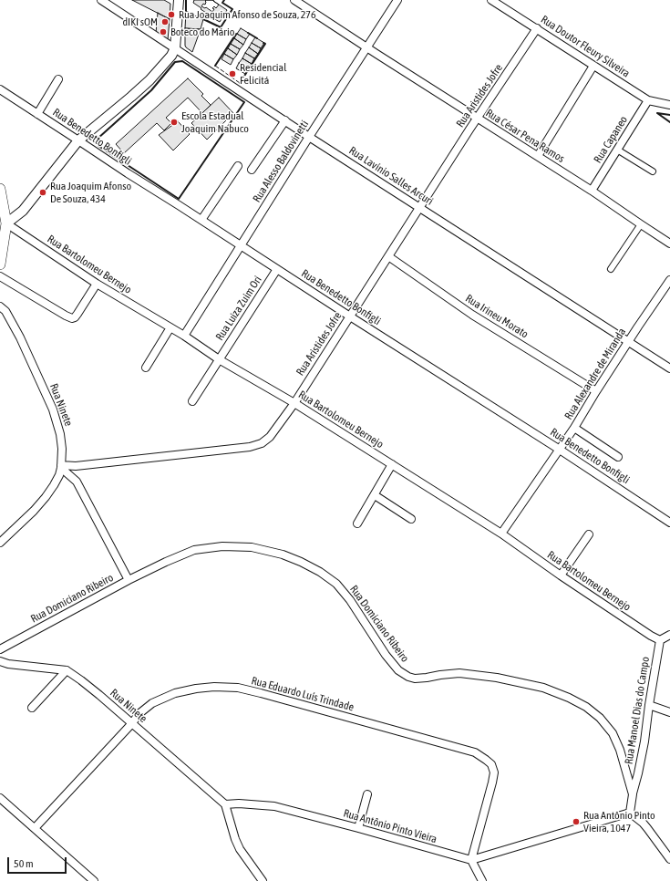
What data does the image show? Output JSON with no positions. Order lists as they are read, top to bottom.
{
  "streets": {
    "street": [
      "Rua Doutor Fleury Silveira",
      "Rua Aristides Jofre",
      "Rua César Pena Ramos",
      "Rua Benedetto Bonfigli",
      "Rua Capaneo",
      "Rua Alesso Baldovinetti",
      "Rua Lavínio Salles Arcuri",
      "Rua Bartolomeu Bernejo",
      "Rua Luiza Zuim Ori",
      "Rua Irineu Morato",
      "Rua Alexandre de Miranda",
      "Rua Ninete",
      "Rua Domiciano Ribeiro",
      "Rua Eduardo Luís Trindade",
      "Rua Manoel Dias do Campo",
      "Rua Antônio Pinto Vieira"
    ]
  },
  "crossings": [
    ["Rua Doutor Fleury Silveira", "Rua Aristides Jofre"],
    ["Rua Doutor Fleury Silveira", "Rua Capaneo"],
    ["Rua Aristides Jofre", "Rua César Pena Ramos"],
    ["Rua Aristides Jofre", "Rua Benedetto Bonfigli"],
    ["Rua Aristides Jofre", "Rua Lavínio Salles Arcuri"],
    ["Rua Aristides Jofre", "Rua Bartolomeu Bernejo"],
    ["Rua Aristides Jofre", "Rua Irineu Morato"],
    ["Rua Aristides Jofre", "Rua Ninete"],
    ["Rua César Pena Ramos", "Rua Capaneo"],
    ["Rua César Pena Ramos", "Rua Alesso Baldovinetti"],
    ["Rua Benedetto Bonfigli", "Rua Alesso Baldovinetti"],
    ["Rua Benedetto Bonfigli", "Rua Luiza Zuim Ori"],
    ["Rua Benedetto Bonfigli", "Rua Alexandre de Miranda"],
    ["Rua Alesso Baldovinetti", "Rua Lavínio Salles Arcuri"],
    ["Rua Alesso Baldovinetti", "Rua Bartolomeu Bernejo"],
    ["Rua Lavínio Salles Arcuri", "Rua Alexandre de Miranda"],
    ["Rua Bartolomeu Bernejo", "Rua Luiza Zuim Ori"],
    ["Rua Bartolomeu Bernejo", "Rua Alexandre de Miranda"],
    ["Rua Bartolomeu Bernejo", "Rua Manoel Dias do Campo"],
    ["Rua Irineu Morato", "Rua Alexandre de Miranda"],
    ["Rua Ninete", "Rua Eduardo Luís Trindade"],
    ["Rua Ninete", "Rua Antônio Pinto Vieira"],
    ["Rua Domiciano Ribeiro", "Rua Manoel Dias do Campo"],
    ["Rua Eduardo Luís Trindade", "Rua Antônio Pinto Vieira"]
  ],
  "places": [
    "Rua Joaquim Afonso de Souza, 276",
    "dIKI sOM",
    "Boteco do Mário",
    "Residencial Felicitá",
    "Escola Estadual Joaquim Nabuco",
    "Rua Joaquim Afonso De Souza, 434",
    "Rua Antônio Pinto Vieira, 1047"
  ],
  "scale_bar": "50 m"
}
